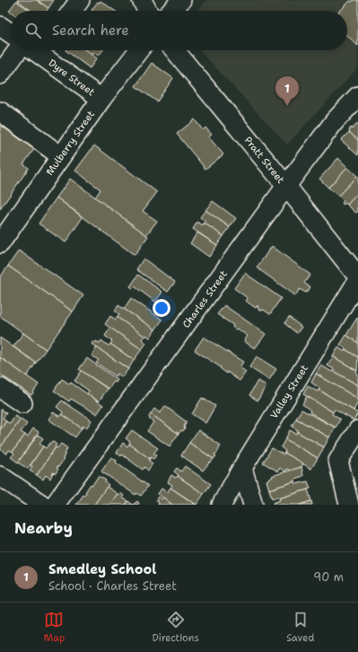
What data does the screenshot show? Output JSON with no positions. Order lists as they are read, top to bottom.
{
  "streets": {
    "street": [
      "Dyre Street",
      "Mulberry Street",
      "Pratt Street",
      "Charles Street",
      "Valley Street"
    ]
  },
  "crossings": [
    ["Dyre Street", "Mulberry Street"],
    ["Pratt Street", "Charles Street"]
  ],
  "page": {
    "search": "Search here",
    "pins": "1",
    "heading": "Nearby",
    "list": [
      {
        "mark": "1",
        "name": "Smedley School",
        "note": "School · Charles Street",
        "value": "90 m"
      }
    ],
    "nav": ["Map", "Directions", "Saved"]
  }
}
